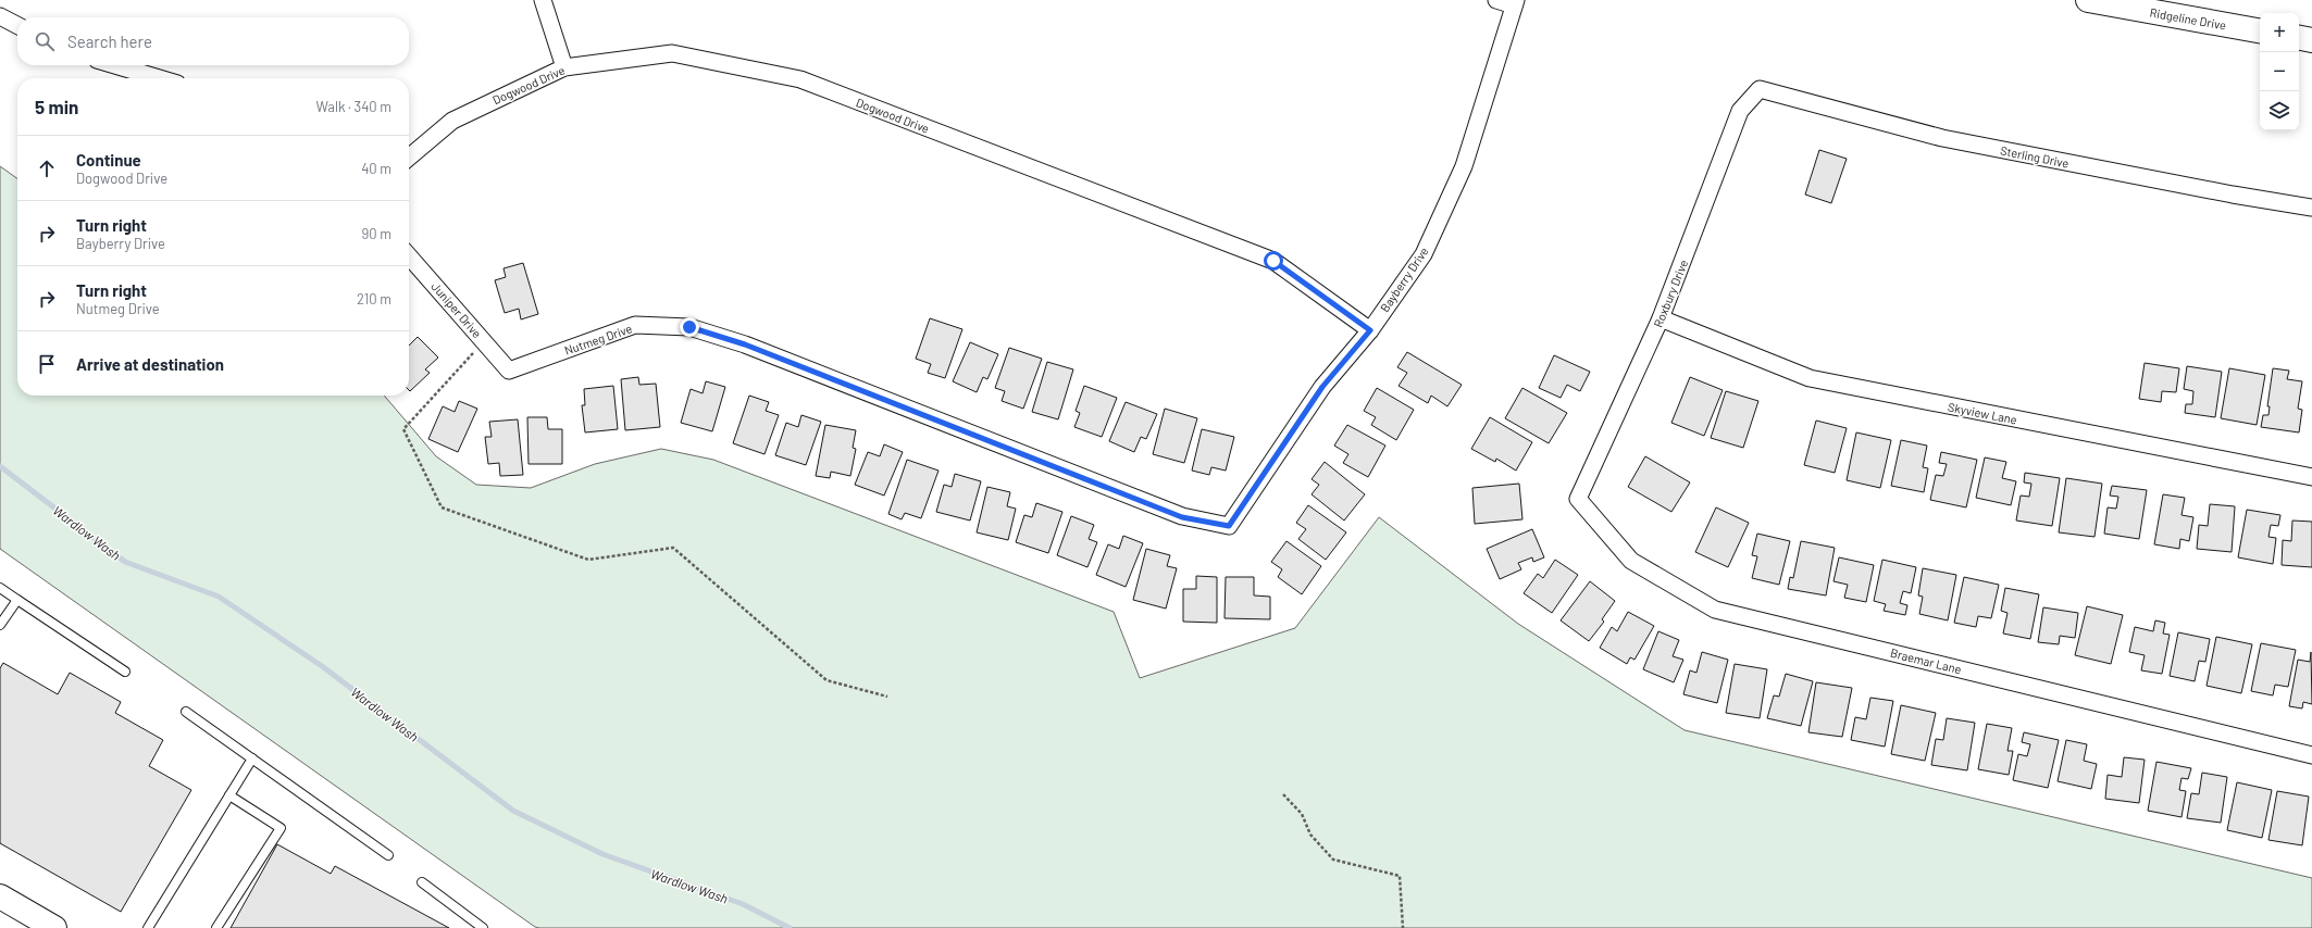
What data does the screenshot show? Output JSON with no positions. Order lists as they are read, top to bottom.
{
  "streets": {
    "street": [
      "Ridgeline Drive",
      "Dogwood Drive",
      "Sterling Drive",
      "Bayberry Drive",
      "Roxbury Drive",
      "Juniper Drive",
      "Nutmeg Drive",
      "Skyview Lane",
      "Braemar Lane"
    ]
  },
  "crossings": [
    ["Dogwood Drive", "Bayberry Drive"],
    ["Sterling Drive", "Roxbury Drive"],
    ["Bayberry Drive", "Nutmeg Drive"],
    ["Roxbury Drive", "Skyview Lane"],
    ["Roxbury Drive", "Braemar Lane"],
    ["Juniper Drive", "Nutmeg Drive"]
  ],
  "water": ["Wardlow Wash"],
  "page": {
    "map_buttons": ["+", "−"],
    "search": "Search here",
    "heading": ["5 min", "Walk · 340 m"],
    "list": [
      ["Continue", "Dogwood Drive", "40 m"],
      ["Turn right", "Bayberry Drive", "90 m"],
      ["Turn right", "Nutmeg Drive", "210 m"],
      "Arrive at destination"
    ]
  }
}
